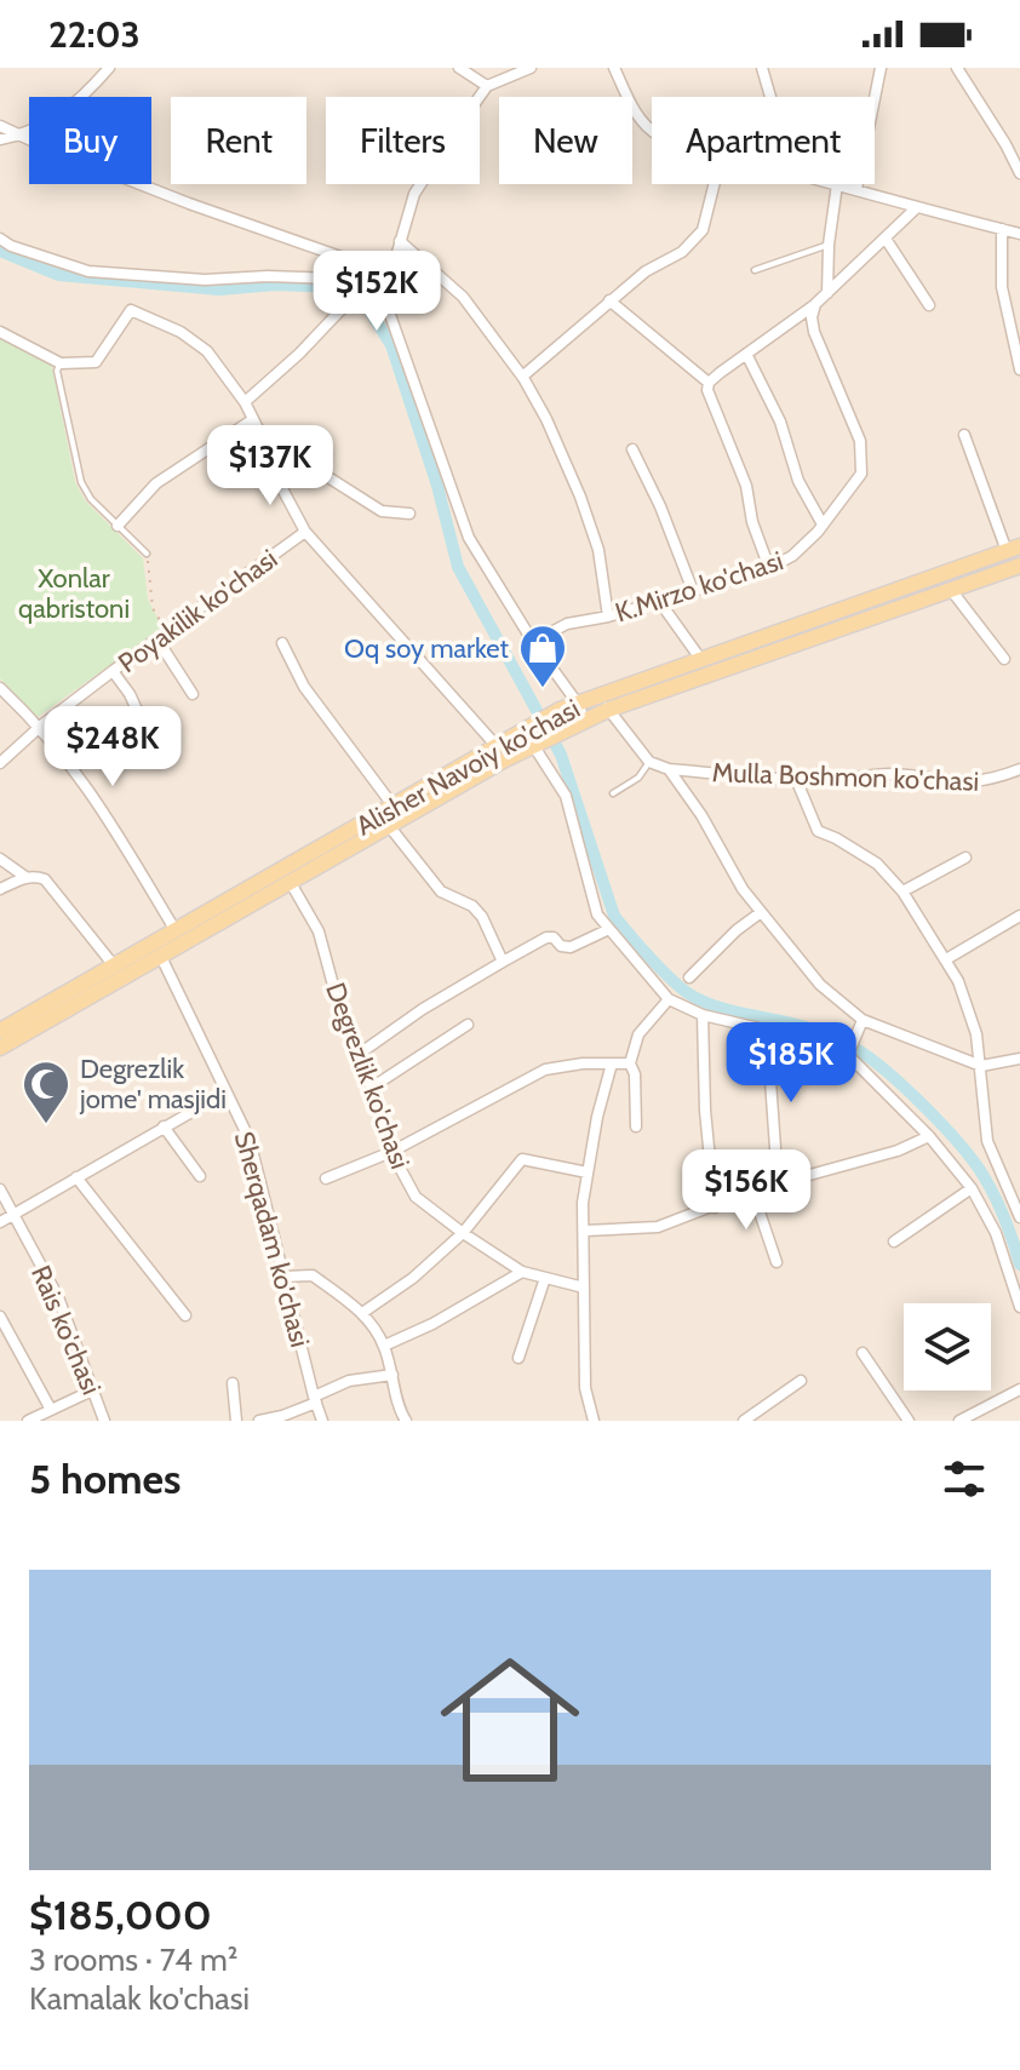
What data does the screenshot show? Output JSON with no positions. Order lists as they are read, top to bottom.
{
  "streets": {
    "main road": ["Alisher Navoiy ko'chasi"],
    "street": [
      "K.Mirzo ko'chasi",
      "Poyakilik ko'chasi",
      "Mulla Boshmon ko'chasi",
      "Degrezlik ko'chasi",
      "Sherqadam ko'chasi",
      "Rais ko'chasi"
    ]
  },
  "crossings": [
    ["Alisher Navoiy ko'chasi", "Degrezlik ko'chasi"],
    ["Alisher Navoiy ko'chasi", "Sherqadam ko'chasi"]
  ],
  "parks": ["Xonlar qabristoni"],
  "places": {
    "shop": ["Oq soy market"],
    "mosque": ["Degrezlik jome' masjidi"]
  },
  "page": {
    "status": "22:03",
    "chip": [
      "Buy",
      "Rent",
      "Filters",
      "New",
      "Apartment"
    ],
    "price": [
      "$152K",
      "$137K",
      "$248K",
      "$185K",
      "$156K"
    ],
    "heading": "5 homes",
    "list": [
      {
        "name": "$185,000",
        "note": "3 rooms · 74 m² · Kamalak ko'chasi"
      }
    ]
  }
}
